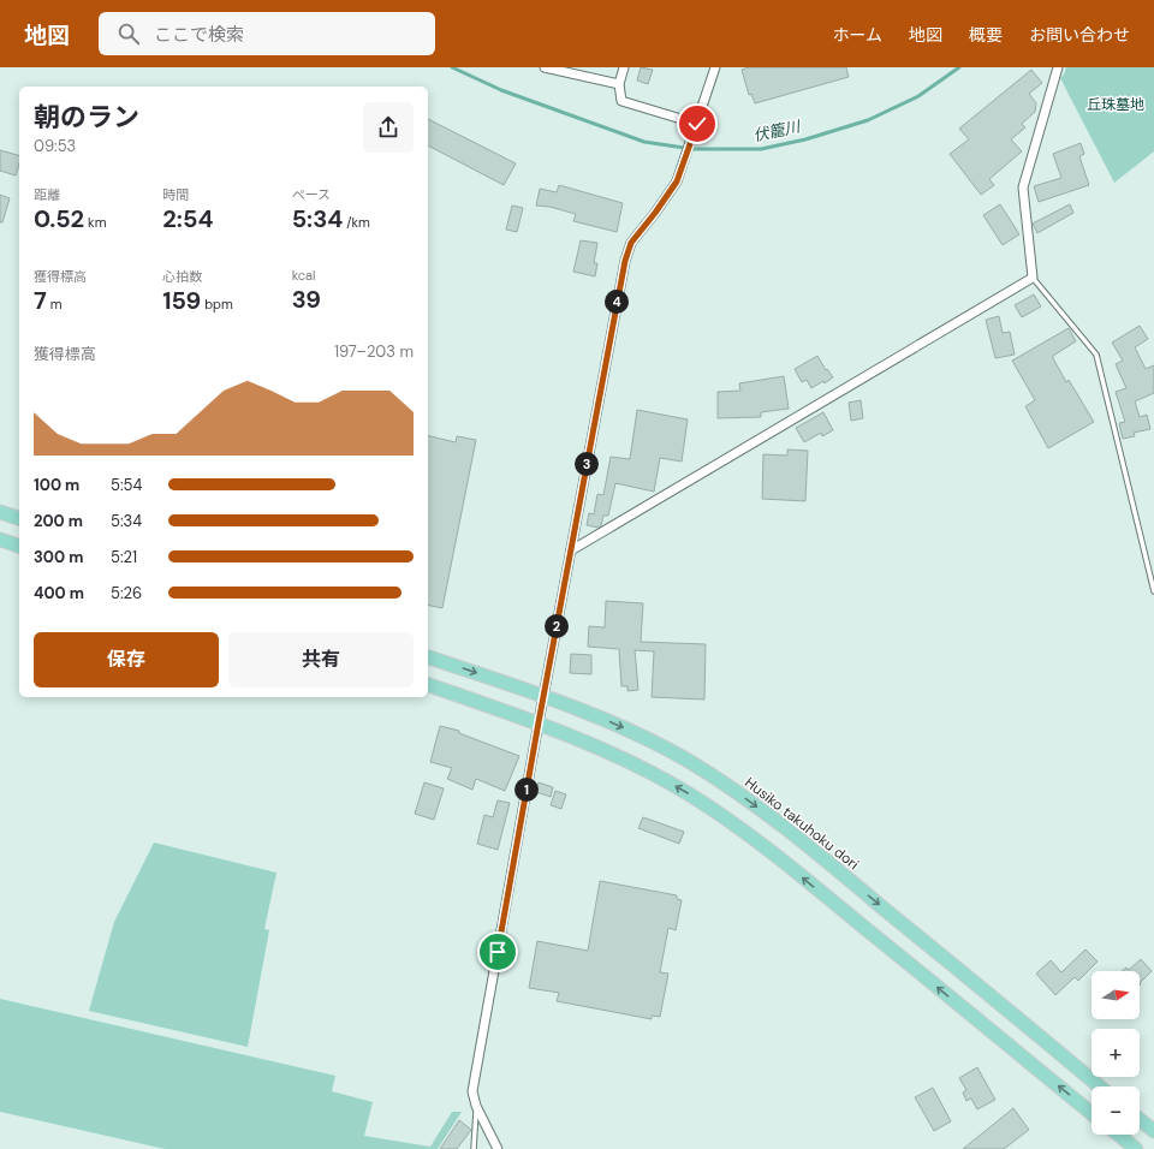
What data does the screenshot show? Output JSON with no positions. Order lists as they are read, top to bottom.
{
  "streets": {
    "main road": ["Husiko takuhoku dori"]
  },
  "water": ["伏籠川"],
  "parks": ["丘珠墓地"],
  "north": "right",
  "page": {
    "header": "地図",
    "search": "ここで検索",
    "nav": [
      "ホーム",
      "地図",
      "概要",
      "お問い合わせ"
    ],
    "heading": ["朝のラン", "09:53"],
    "stats": [
      ["距離", "0.52 km"],
      ["時間", "2:54"],
      ["ペース", "5:34 /km"],
      ["獲得標高", "7 m"],
      ["心拍数", "159 bpm"],
      ["kcal", "39"]
    ],
    "pins": [
      "4",
      "3",
      "2",
      "1"
    ],
    "chart": ["獲得標高", "197–203 m"],
    "list": [
      {
        "name": "100 m",
        "note": "5:54"
      },
      {
        "name": "200 m",
        "note": "5:34"
      },
      {
        "name": "300 m",
        "note": "5:21"
      },
      {
        "name": "400 m",
        "note": "5:26"
      }
    ],
    "buttons": ["保存", "共有"],
    "map_buttons": ["+", "−"]
  }
}
